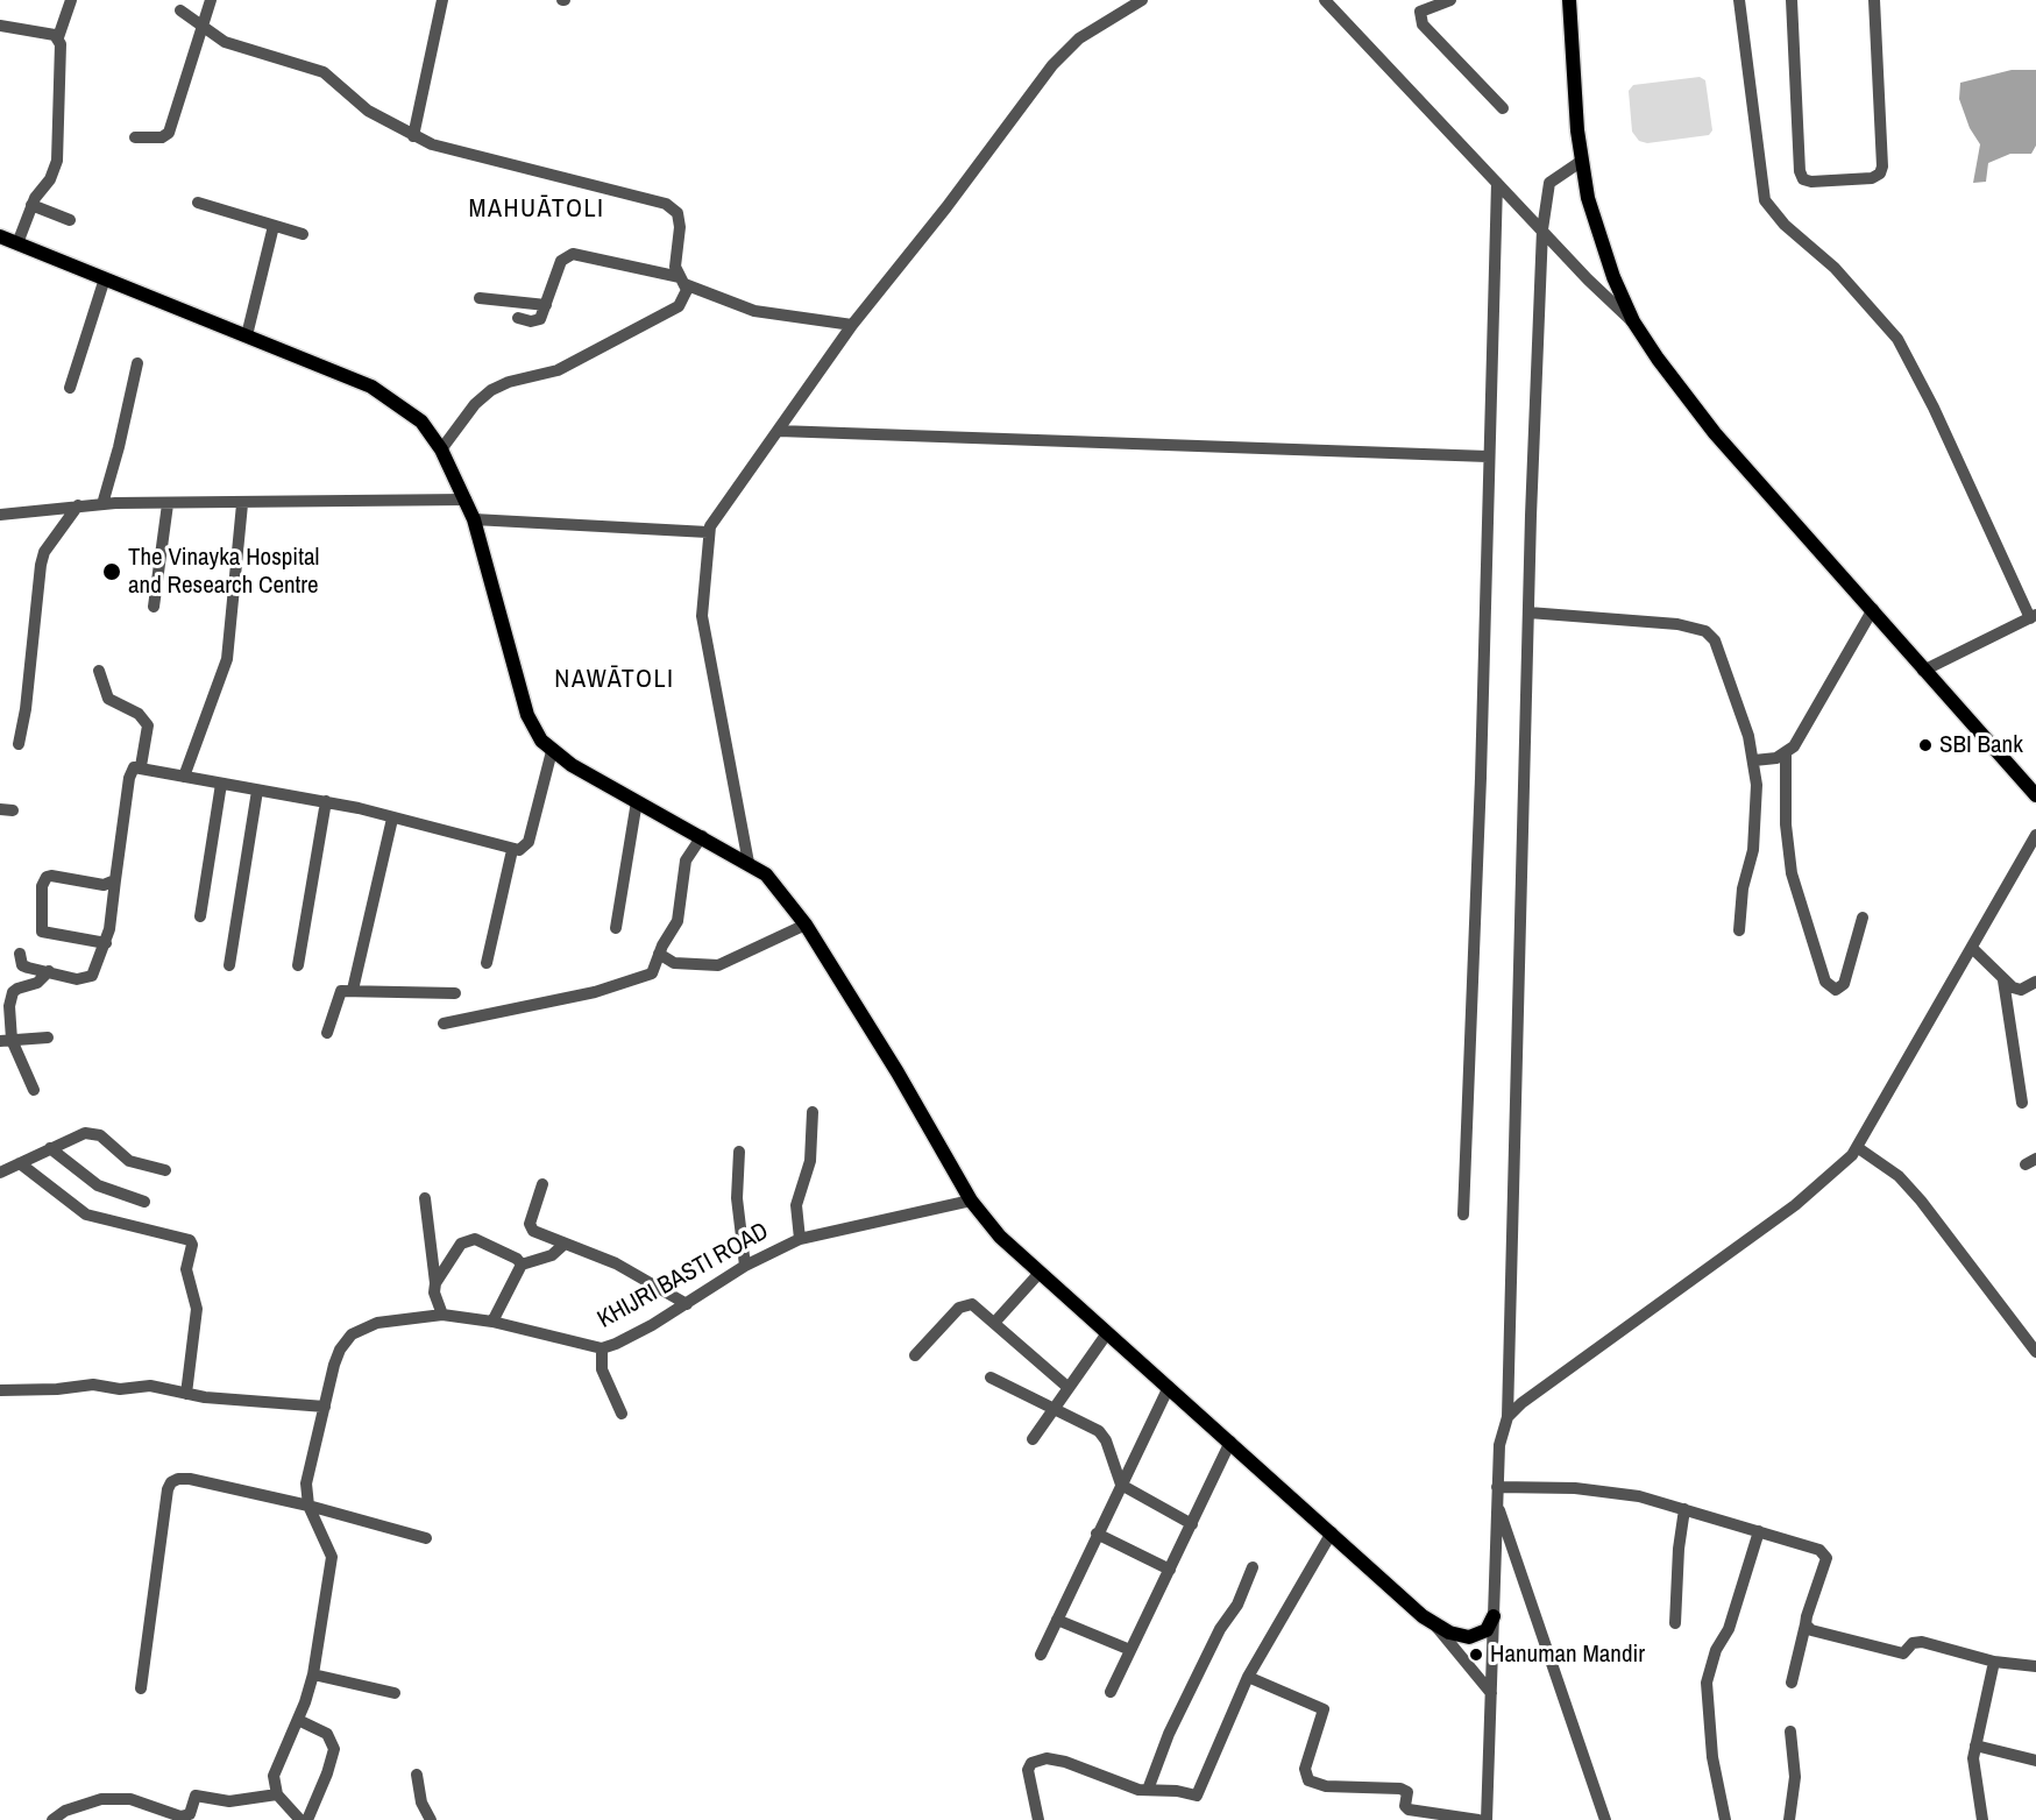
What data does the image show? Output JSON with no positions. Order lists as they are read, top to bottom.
{
  "streets": {
    "street": ["KHIJRI BASTI ROAD"]
  },
  "districts": ["MAHUĀTOLI", "NAWĀTOLI"],
  "places": ["The Vinayka Hospital and Research Centre", "SBI Bank", "Hanuman Mandir"]
}
